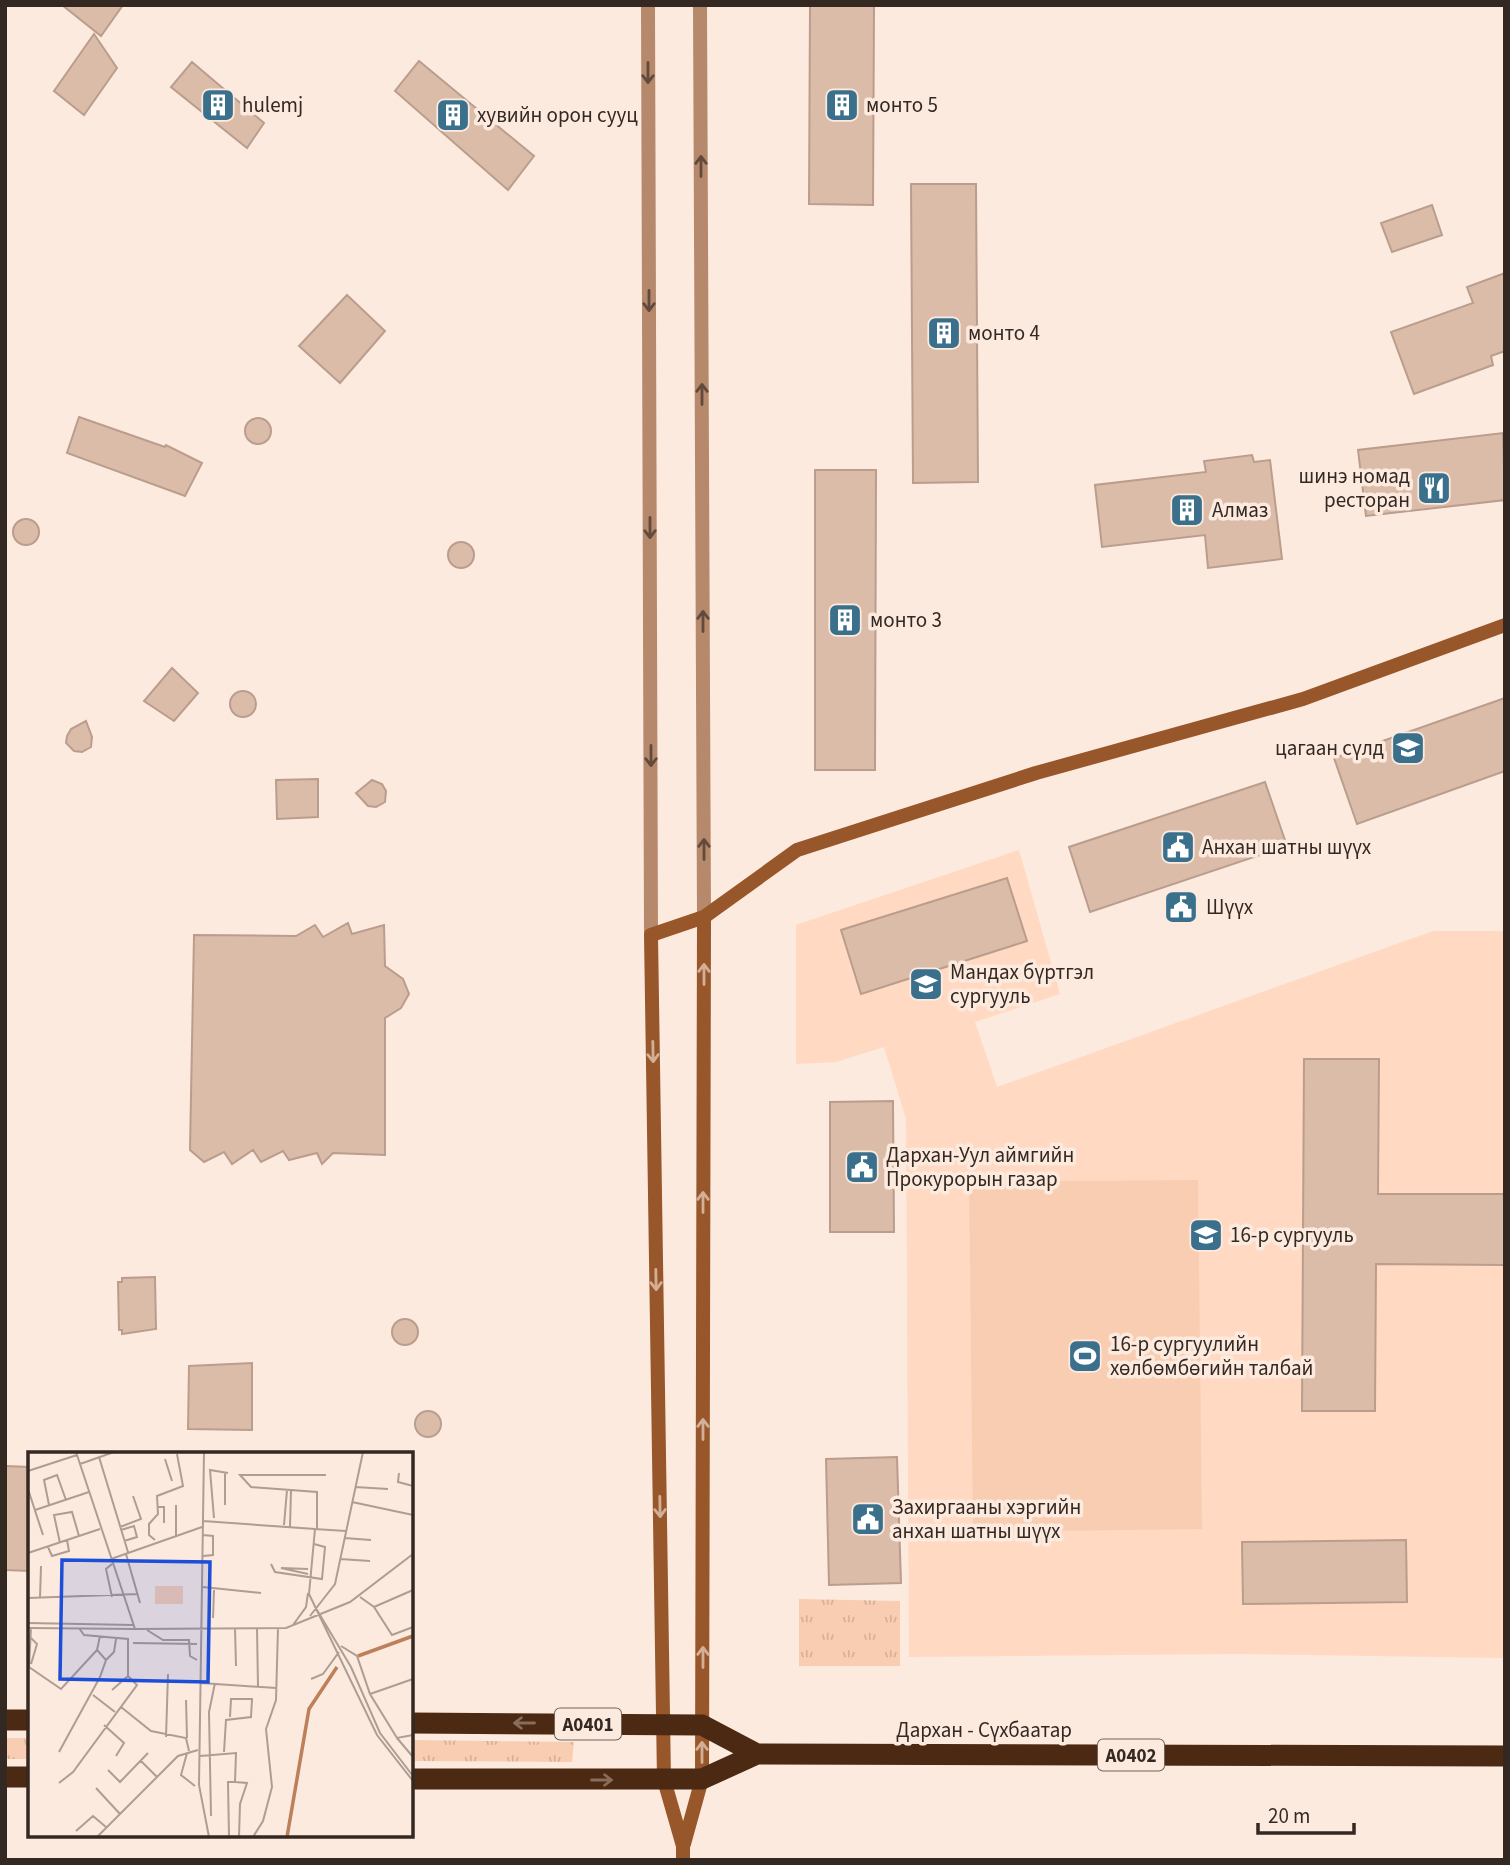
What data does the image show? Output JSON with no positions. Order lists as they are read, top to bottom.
{
  "streets": {
    "highway": ["A0401", "Дархан - Сүхбаатар", "A0402"]
  },
  "crossings": [
    ["A0401", "Дархан - Сүхбаатар"]
  ],
  "places": {
    "building": [
      "hulemj",
      "монто 5",
      "хувийн орон сууц",
      "монто 4",
      "Алмаз",
      "монто 3"
    ],
    "restaurant": ["шинэ номад ресторан"],
    "school or university": ["цагаан сүлд", "Мандах бүртгэл сургууль", "16-р сургууль"],
    "public building": [
      "Анхан шатны шүүх",
      "Шүүх",
      "Дархан-Уул аймгийн Прокурорын газар",
      "Захиргааны хэргийн анхан шатны шүүх"
    ],
    "sports": ["16-р сургуулийн хөлбөмбөгийн талбай"]
  },
  "scale_bar": "20 m"
}
